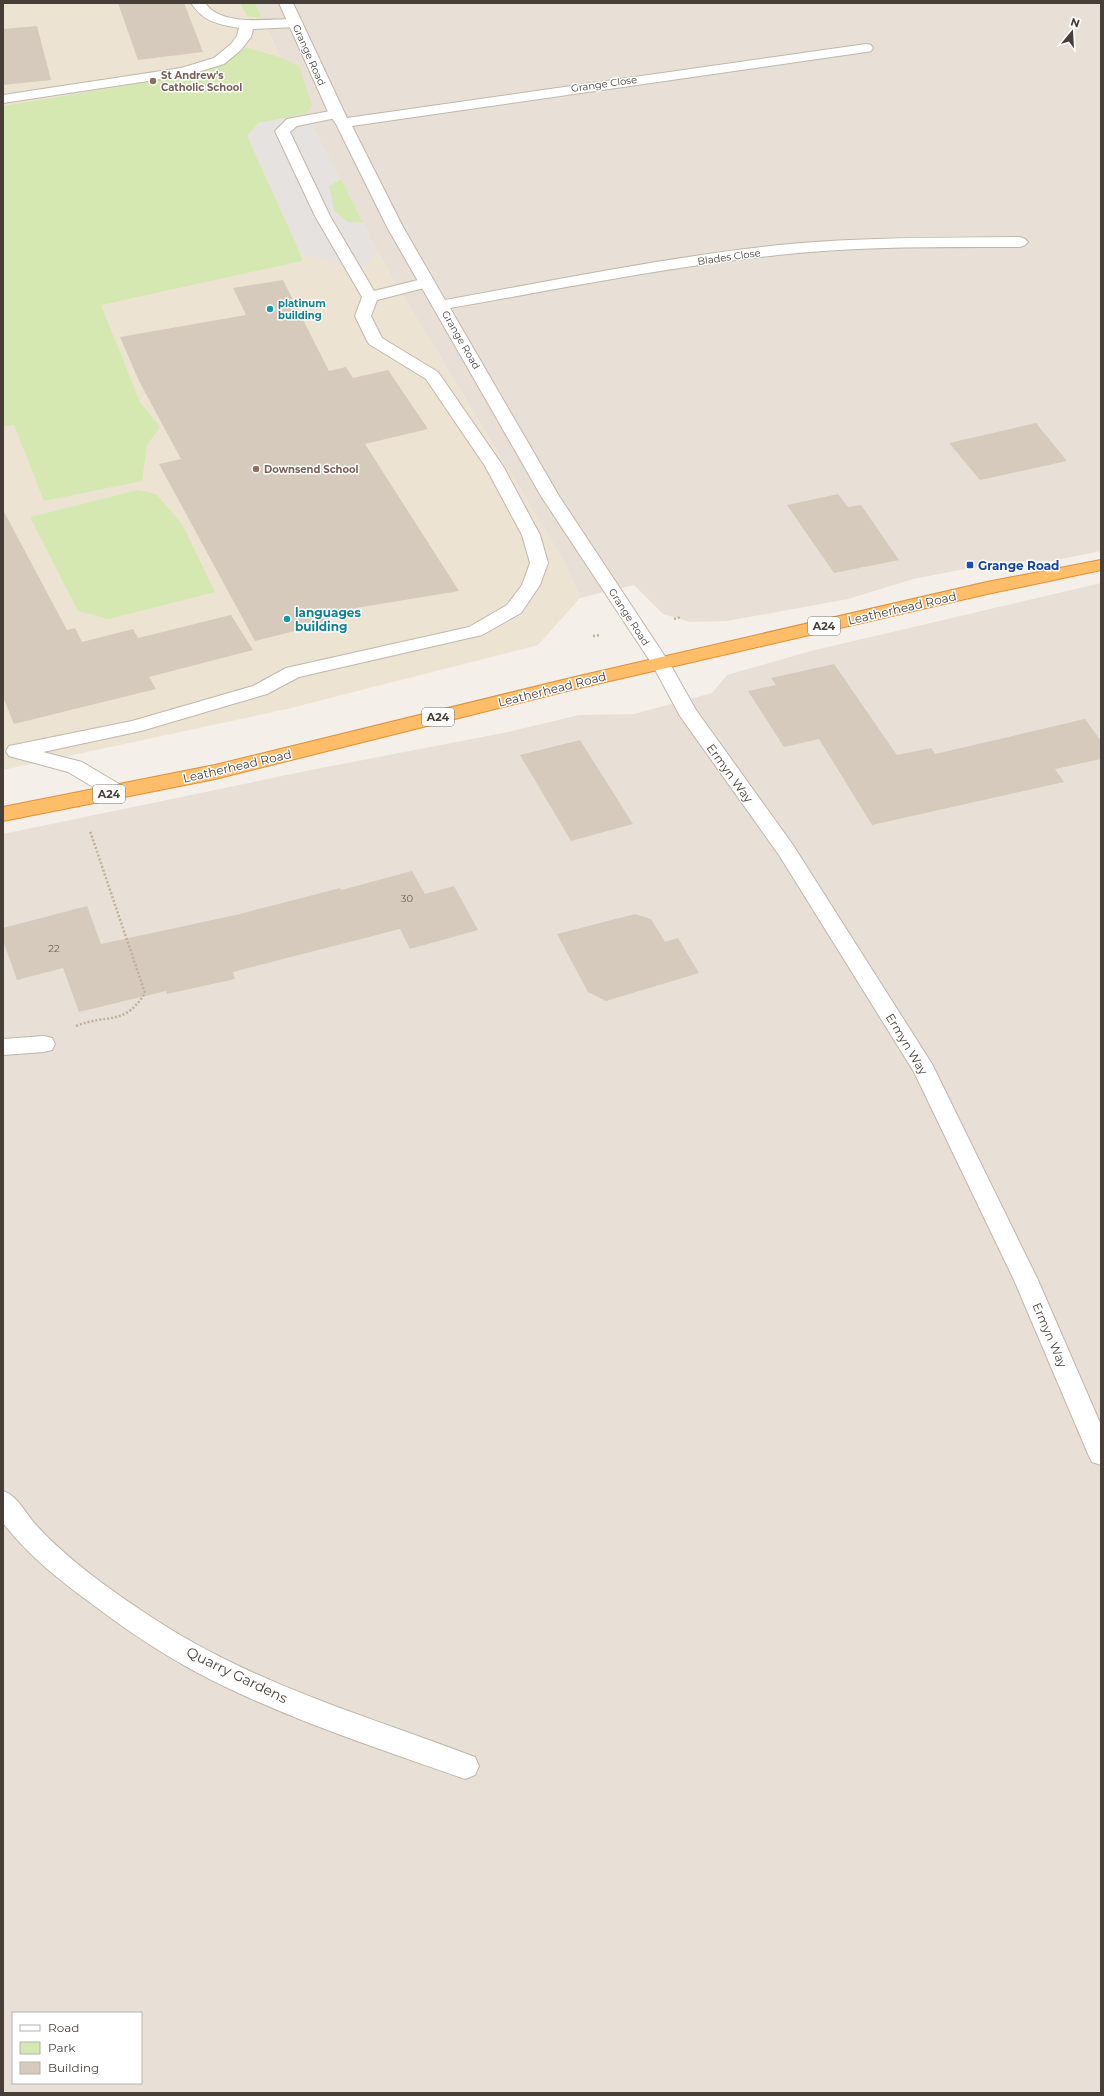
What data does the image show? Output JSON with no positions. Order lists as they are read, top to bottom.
{
  "streets": {
    "highway": ["Leatherhead Road", "A24"],
    "street": [
      "Grange Road",
      "Grange Close",
      "Blades Close",
      "Ermyn Way",
      "Quarry Gardens"
    ]
  },
  "crossings": [
    ["Grange Road", "Grange Close"],
    ["Grange Road", "Blades Close"],
    ["Grange Road", "Leatherhead Road"],
    ["Grange Road", "Ermyn Way"],
    ["Leatherhead Road", "Ermyn Way"]
  ],
  "places": {
    "other": [
      "St Andrew's Catholic School",
      "platinum building",
      "Downsend School",
      "languages building"
    ],
    "transit": ["Grange Road"]
  },
  "house_numbers": ["30", "22"],
  "legend": ["Road", "Park", "Building"],
  "north": "top"
}
